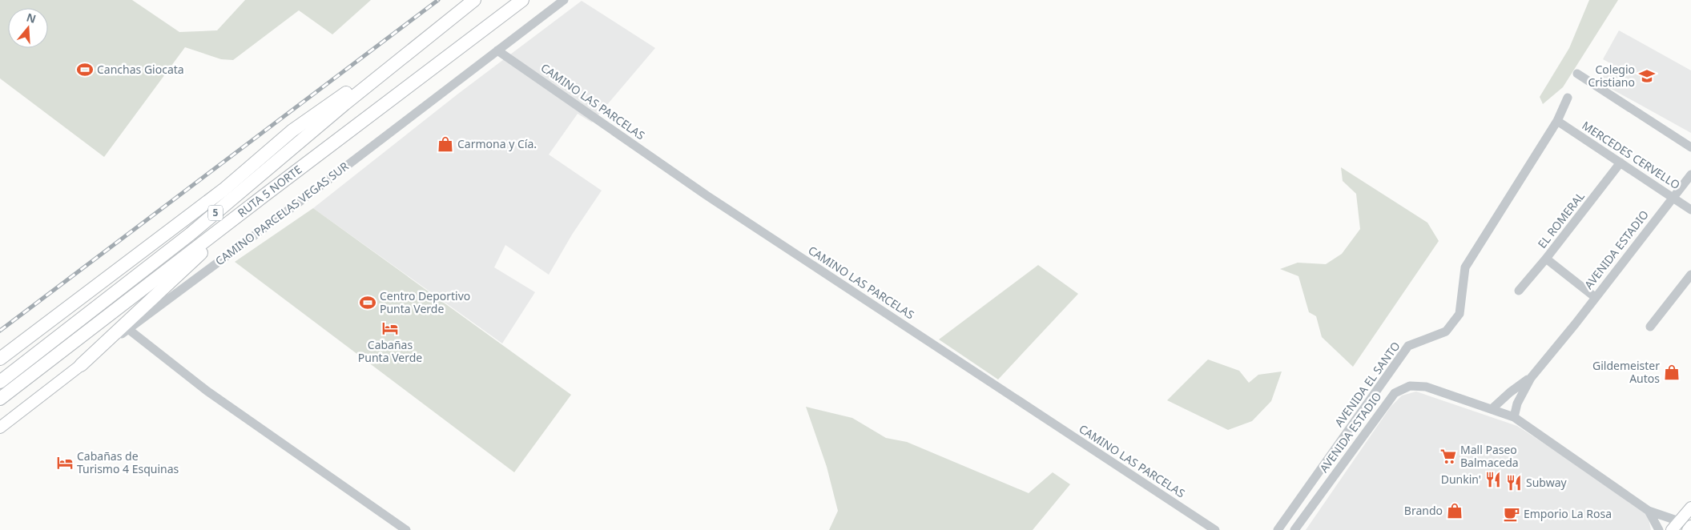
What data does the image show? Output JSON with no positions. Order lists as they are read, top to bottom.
{
  "streets": {
    "highway": ["RUTA 5 NORTE", "5"],
    "main road": ["CAMINO PARCELAS VEGAS SUR"],
    "street": [
      "CAMINO LAS PARCELAS",
      "MERCEDES CERVELLO",
      "EL ROMERAL",
      "AVENIDA ESTADIO",
      "AVENIDA EL SANTO"
    ]
  },
  "crossings": [
    ["CAMINO LAS PARCELAS", "CAMINO PARCELAS VEGAS SUR"],
    ["MERCEDES CERVELLO", "EL ROMERAL"],
    ["MERCEDES CERVELLO", "AVENIDA ESTADIO"],
    ["MERCEDES CERVELLO", "AVENIDA EL SANTO"]
  ],
  "places": {
    "sports": ["Canchas Giocata", "Centro Deportivo Punta Verde"],
    "school or university": ["Colegio Cristiano"],
    "shop": ["Carmona y Cía.", "Gildemeister Autos", "Brando"],
    "hotel": ["Cabañas Punta Verde", "Cabañas de Turismo 4 Esquinas"],
    "supermarket": ["Mall Paseo Balmaceda"],
    "restaurant": ["Dunkin'", "Subway"],
    "cafe": ["Emporio La Rosa"]
  },
  "north": "top"
}
